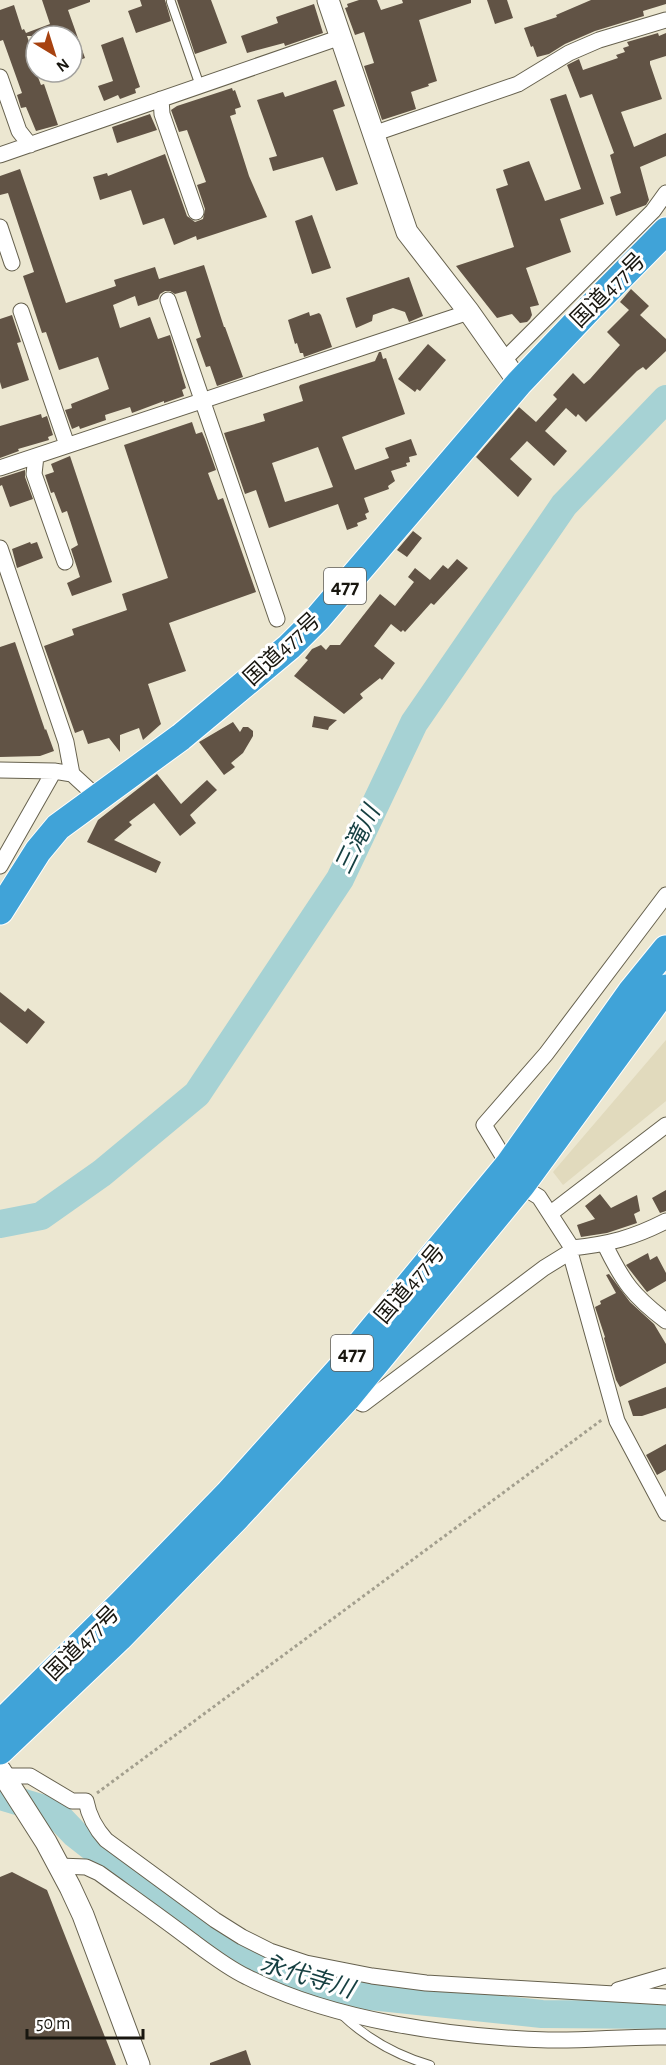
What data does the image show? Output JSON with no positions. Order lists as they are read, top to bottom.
{
  "streets": {
    "highway": ["国道477号", "477"]
  },
  "water": ["三滝川", "永代寺川"],
  "scale_bar": "50 m",
  "north": "bottom right"
}
